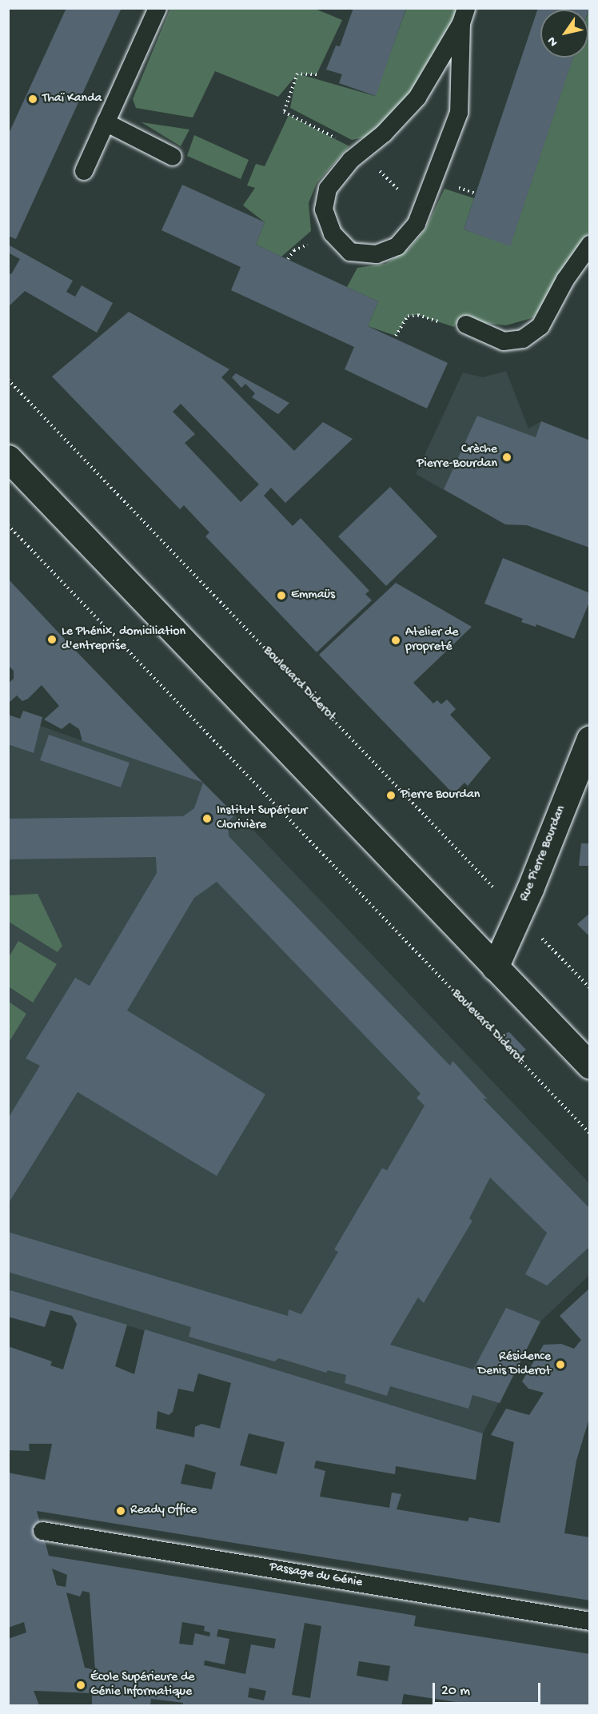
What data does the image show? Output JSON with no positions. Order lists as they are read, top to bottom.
{
  "streets": {
    "main road": ["Rue Pierre Bourdan"],
    "lane": ["Passage du Génie"],
    "path": ["Boulevard Diderot"]
  },
  "crossings": [
    ["Boulevard Diderot", "Rue Pierre Bourdan"]
  ],
  "places": [
    "Thaï Kanda",
    "Crèche Pierre-Bourdan",
    "Emmaüs",
    "Le Phénix, domiciliation d'entreprise",
    "Atelier de propreté",
    "Pierre Bourdan",
    "Institut Supérieur Clorivière",
    "Résidence Denis Diderot",
    "Ready Office",
    "École Supérieure de Génie Informatique"
  ],
  "scale_bar": "20 m",
  "north": "bottom left"
}
